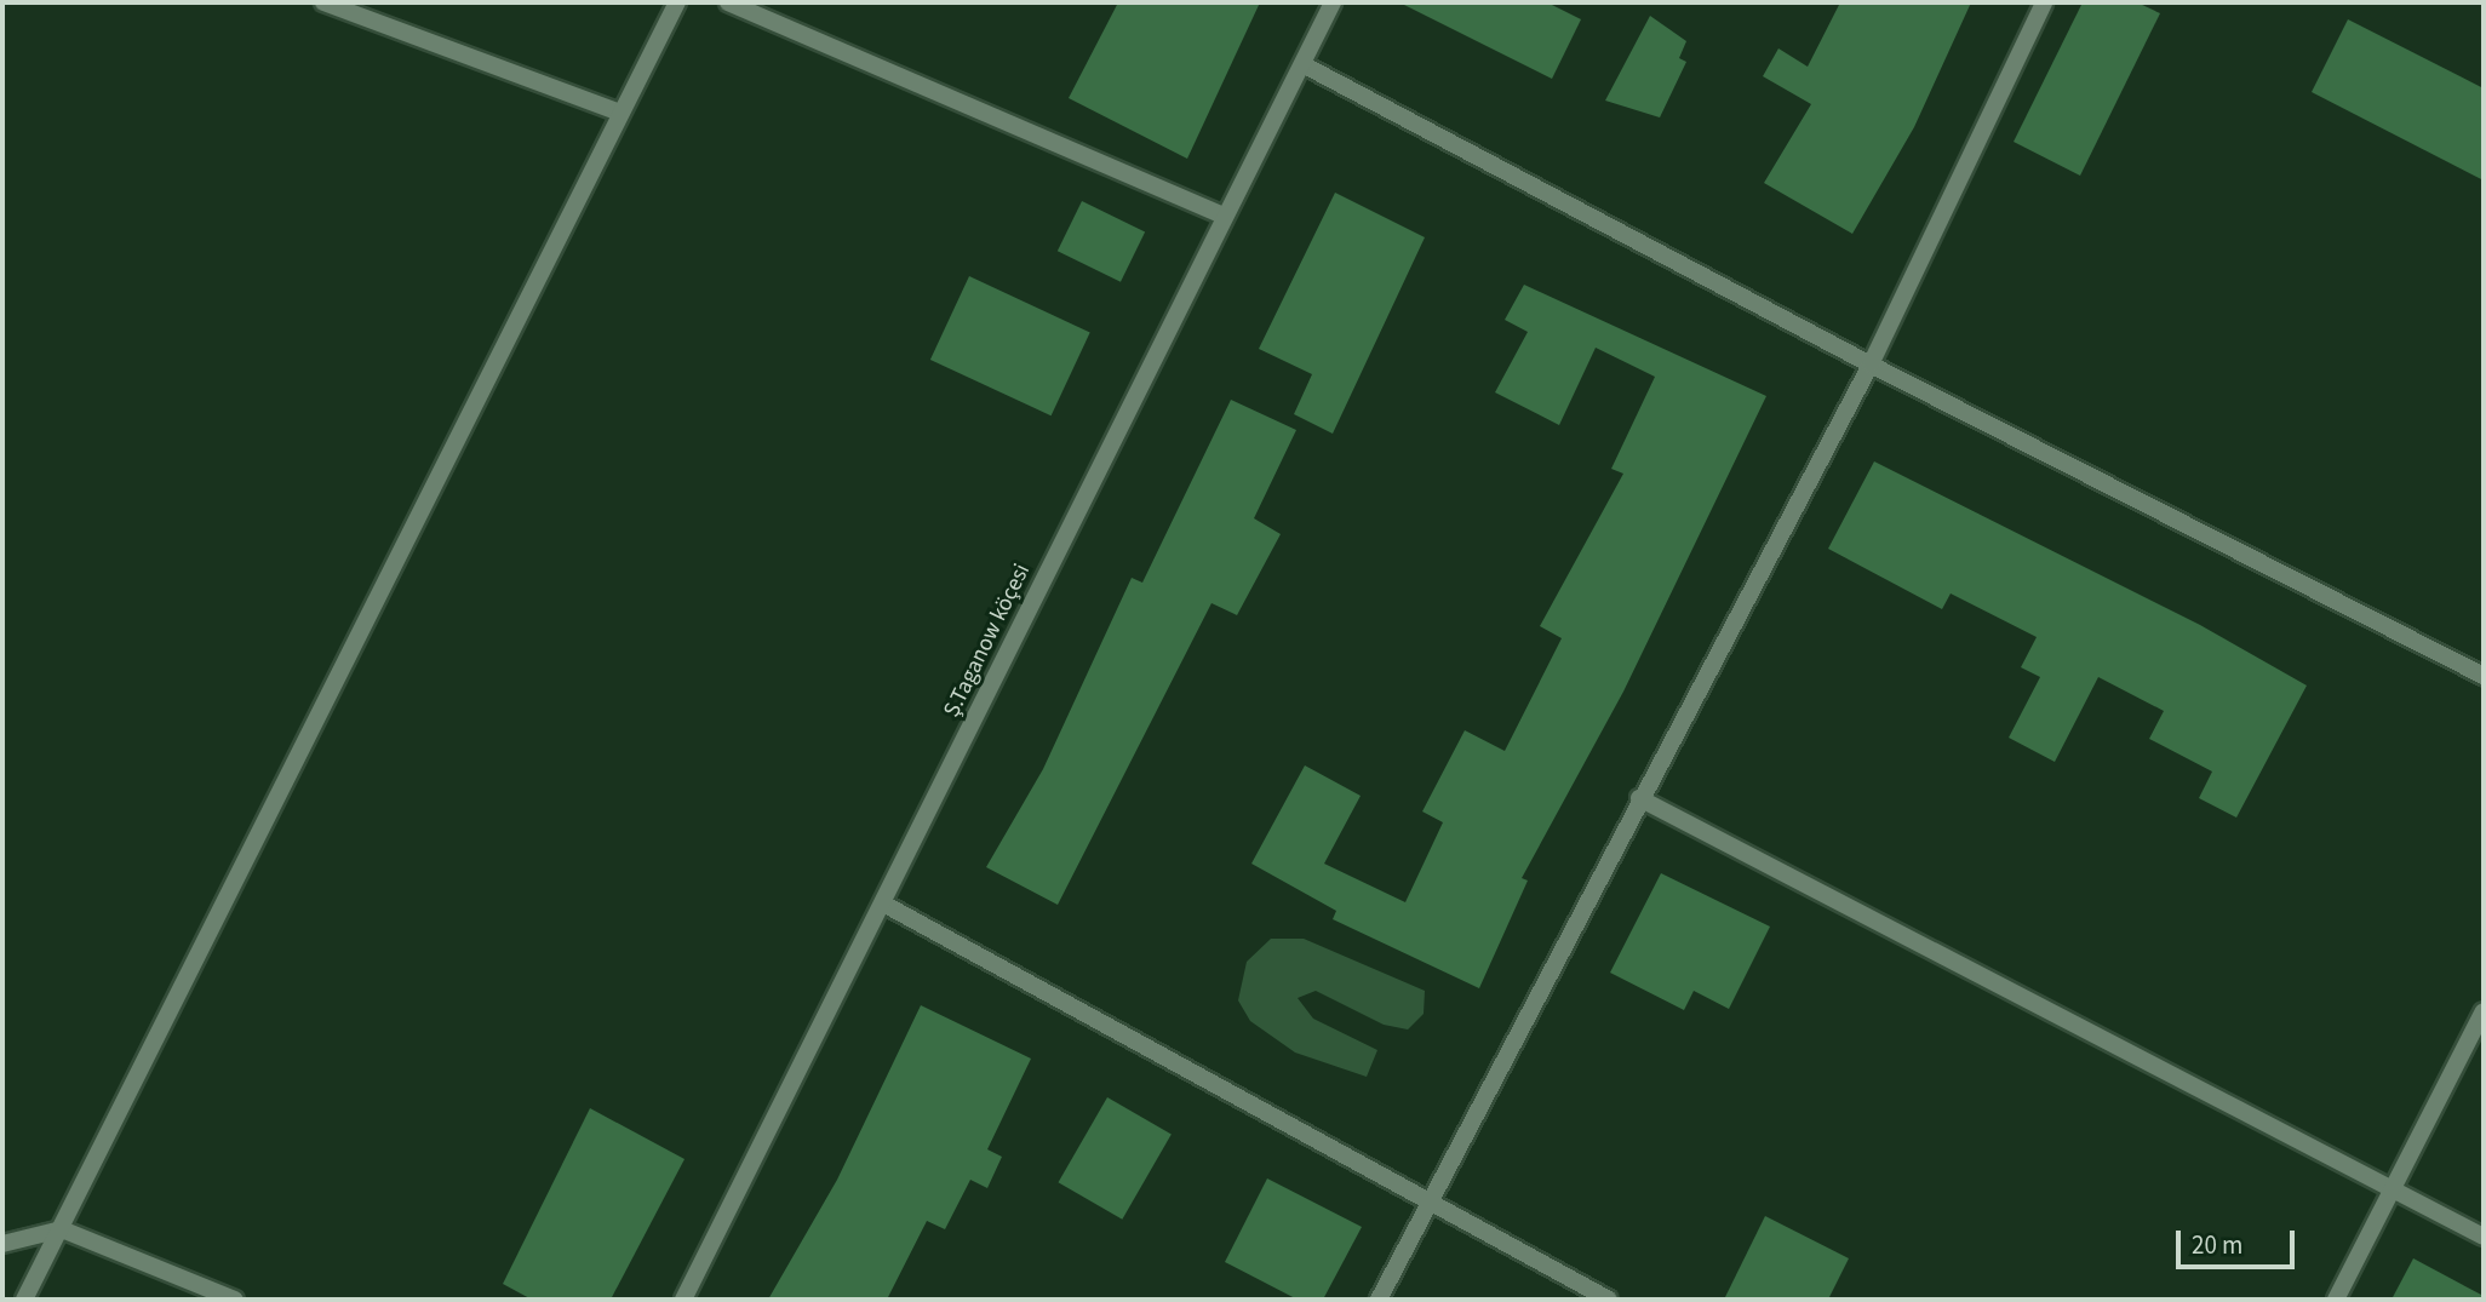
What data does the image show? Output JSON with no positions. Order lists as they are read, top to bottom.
{
  "streets": {
    "street": ["Ş.Taganow köçesi"]
  },
  "scale_bar": "20 m"
}
